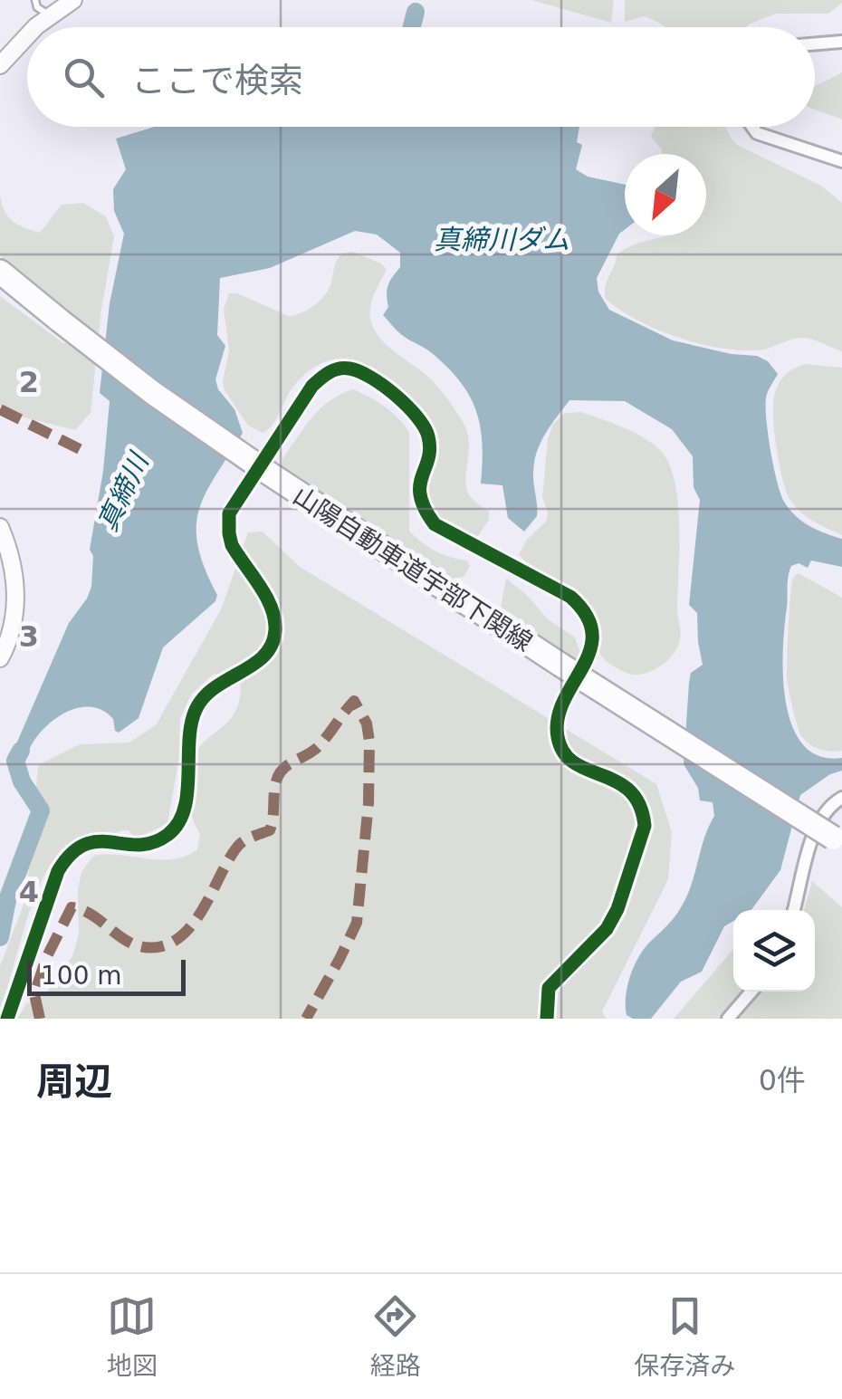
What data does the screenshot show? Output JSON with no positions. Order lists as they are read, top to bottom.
{
  "streets": {
    "highway": ["山陽自動車道宇部下関線"]
  },
  "water": ["真締川ダム", "真締川"],
  "scale_bar": "100 m",
  "north": "bottom left",
  "page": {
    "search": "ここで検索",
    "scale": "100 m",
    "heading": ["周辺", "0件"],
    "nav": ["地図", "経路", "保存済み"]
  },
  "grid": {
    "rows": ["2", "3", "4"]
  }
}
